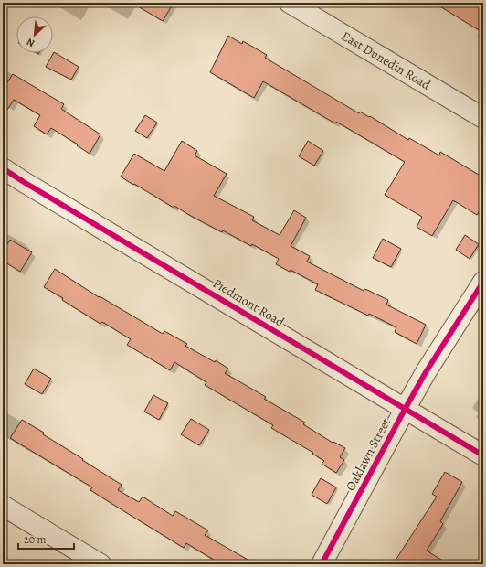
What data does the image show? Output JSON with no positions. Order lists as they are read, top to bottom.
{
  "streets": {
    "street": ["East Dunedin Road", "Piedmont Road", "Oaklawn Street"]
  },
  "crossings": [
    ["Piedmont Road", "Oaklawn Street"]
  ],
  "scale_bar": "20 m",
  "north": "bottom left"
}
